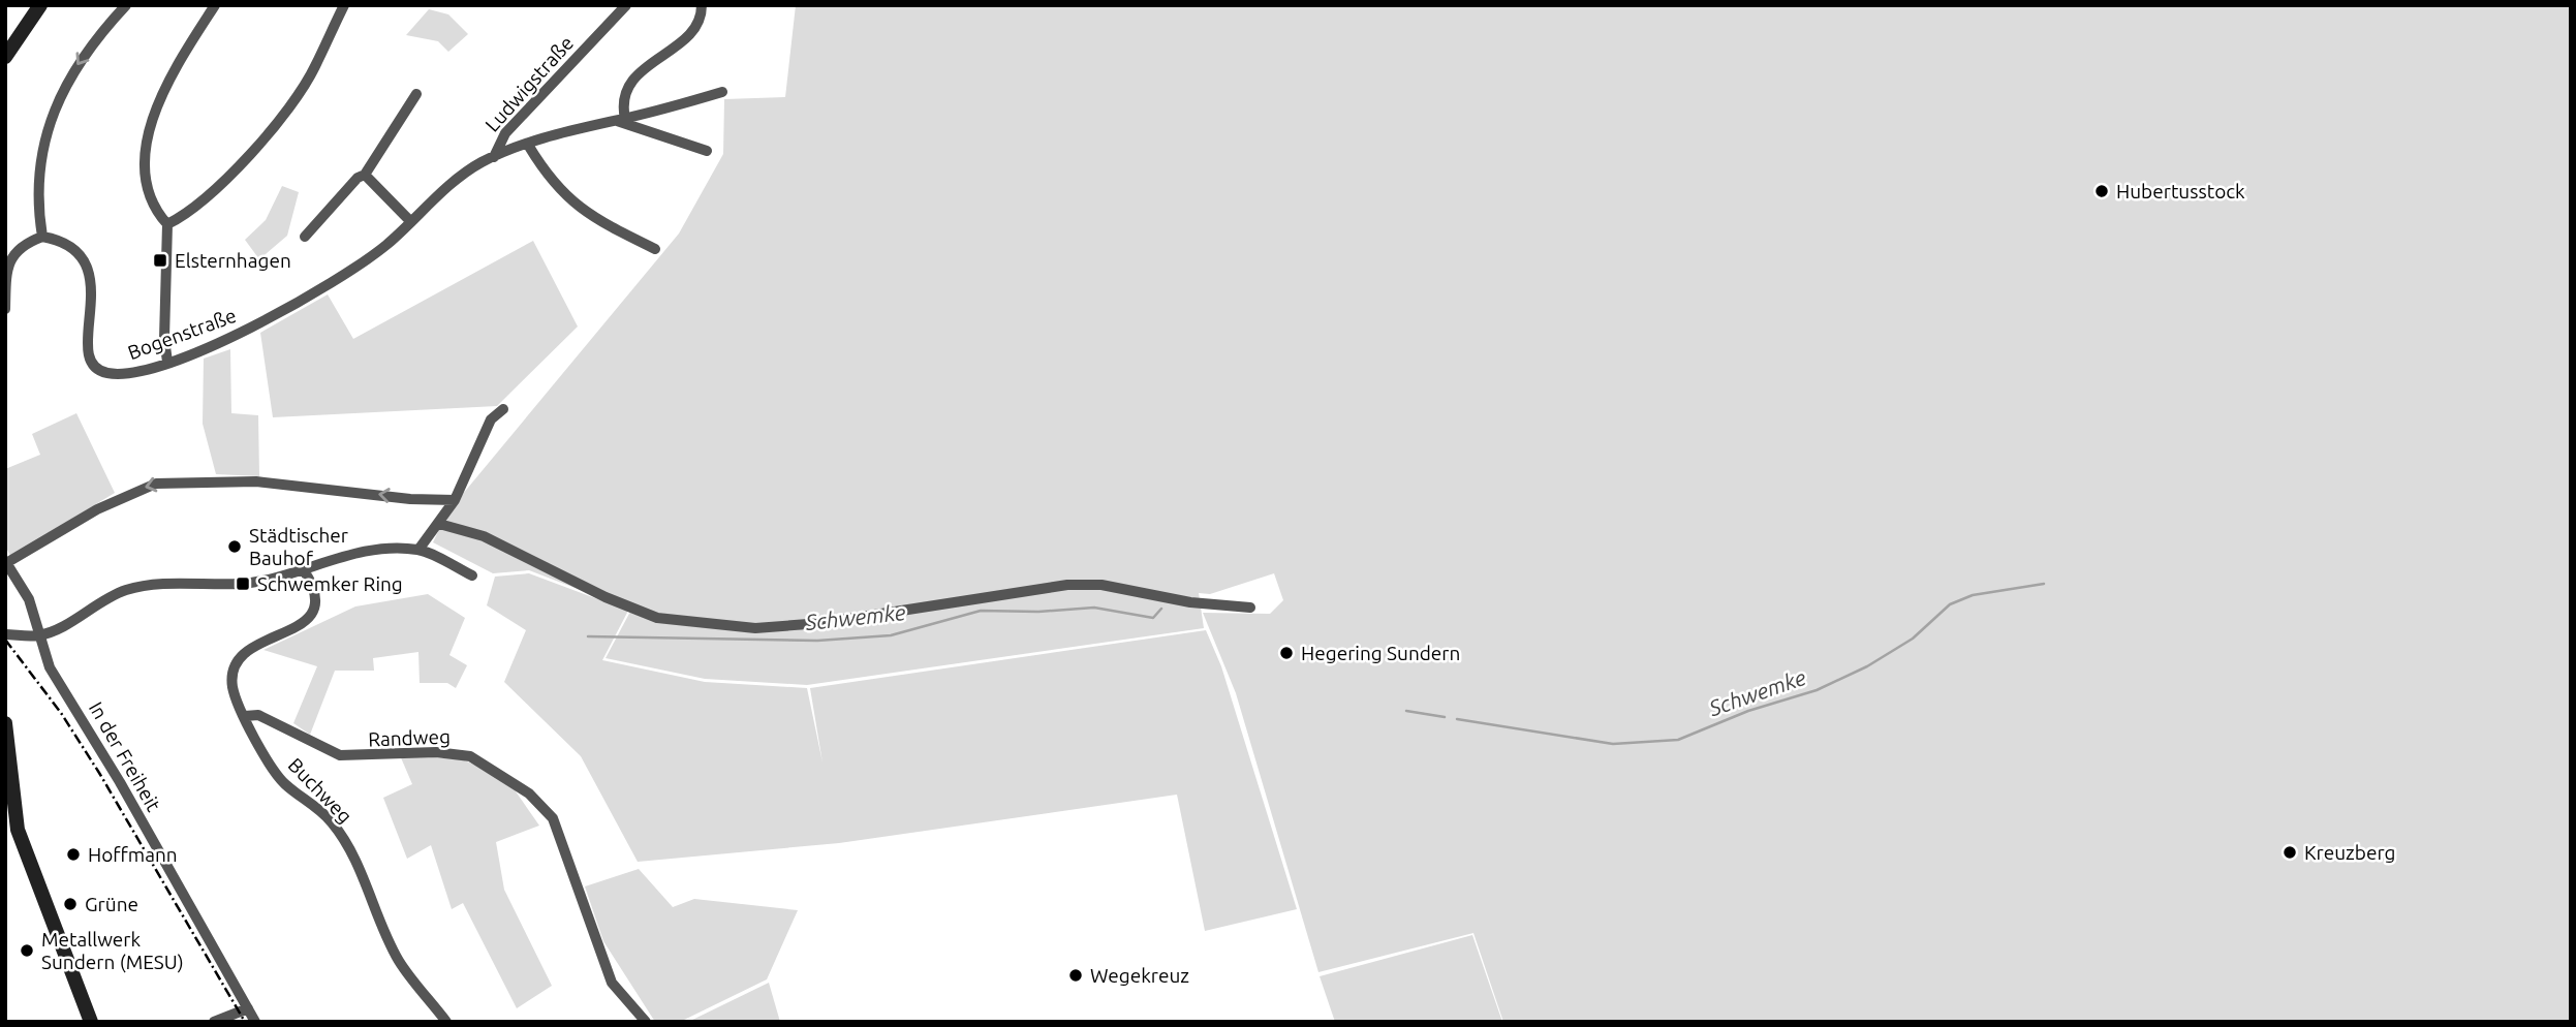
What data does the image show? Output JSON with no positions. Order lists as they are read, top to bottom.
{
  "streets": {
    "street": [
      "Ludwigstraße",
      "Bogenstraße",
      "Randweg",
      "In der Freiheit",
      "Buchweg"
    ]
  },
  "crossings": [
    ["Ludwigstraße", "Bogenstraße"],
    ["Randweg", "Buchweg"]
  ],
  "water": ["Schwemke"],
  "places": {
    "other": [
      "Hubertusstock",
      "Städtischer Bauhof",
      "Hegering Sundern",
      "Kreuzberg",
      "Hoffmann",
      "Grüne",
      "Metallwerk Sundern (MESU)",
      "Wegekreuz"
    ],
    "transit": ["Elsternhagen", "Schwemker Ring"]
  }
}
